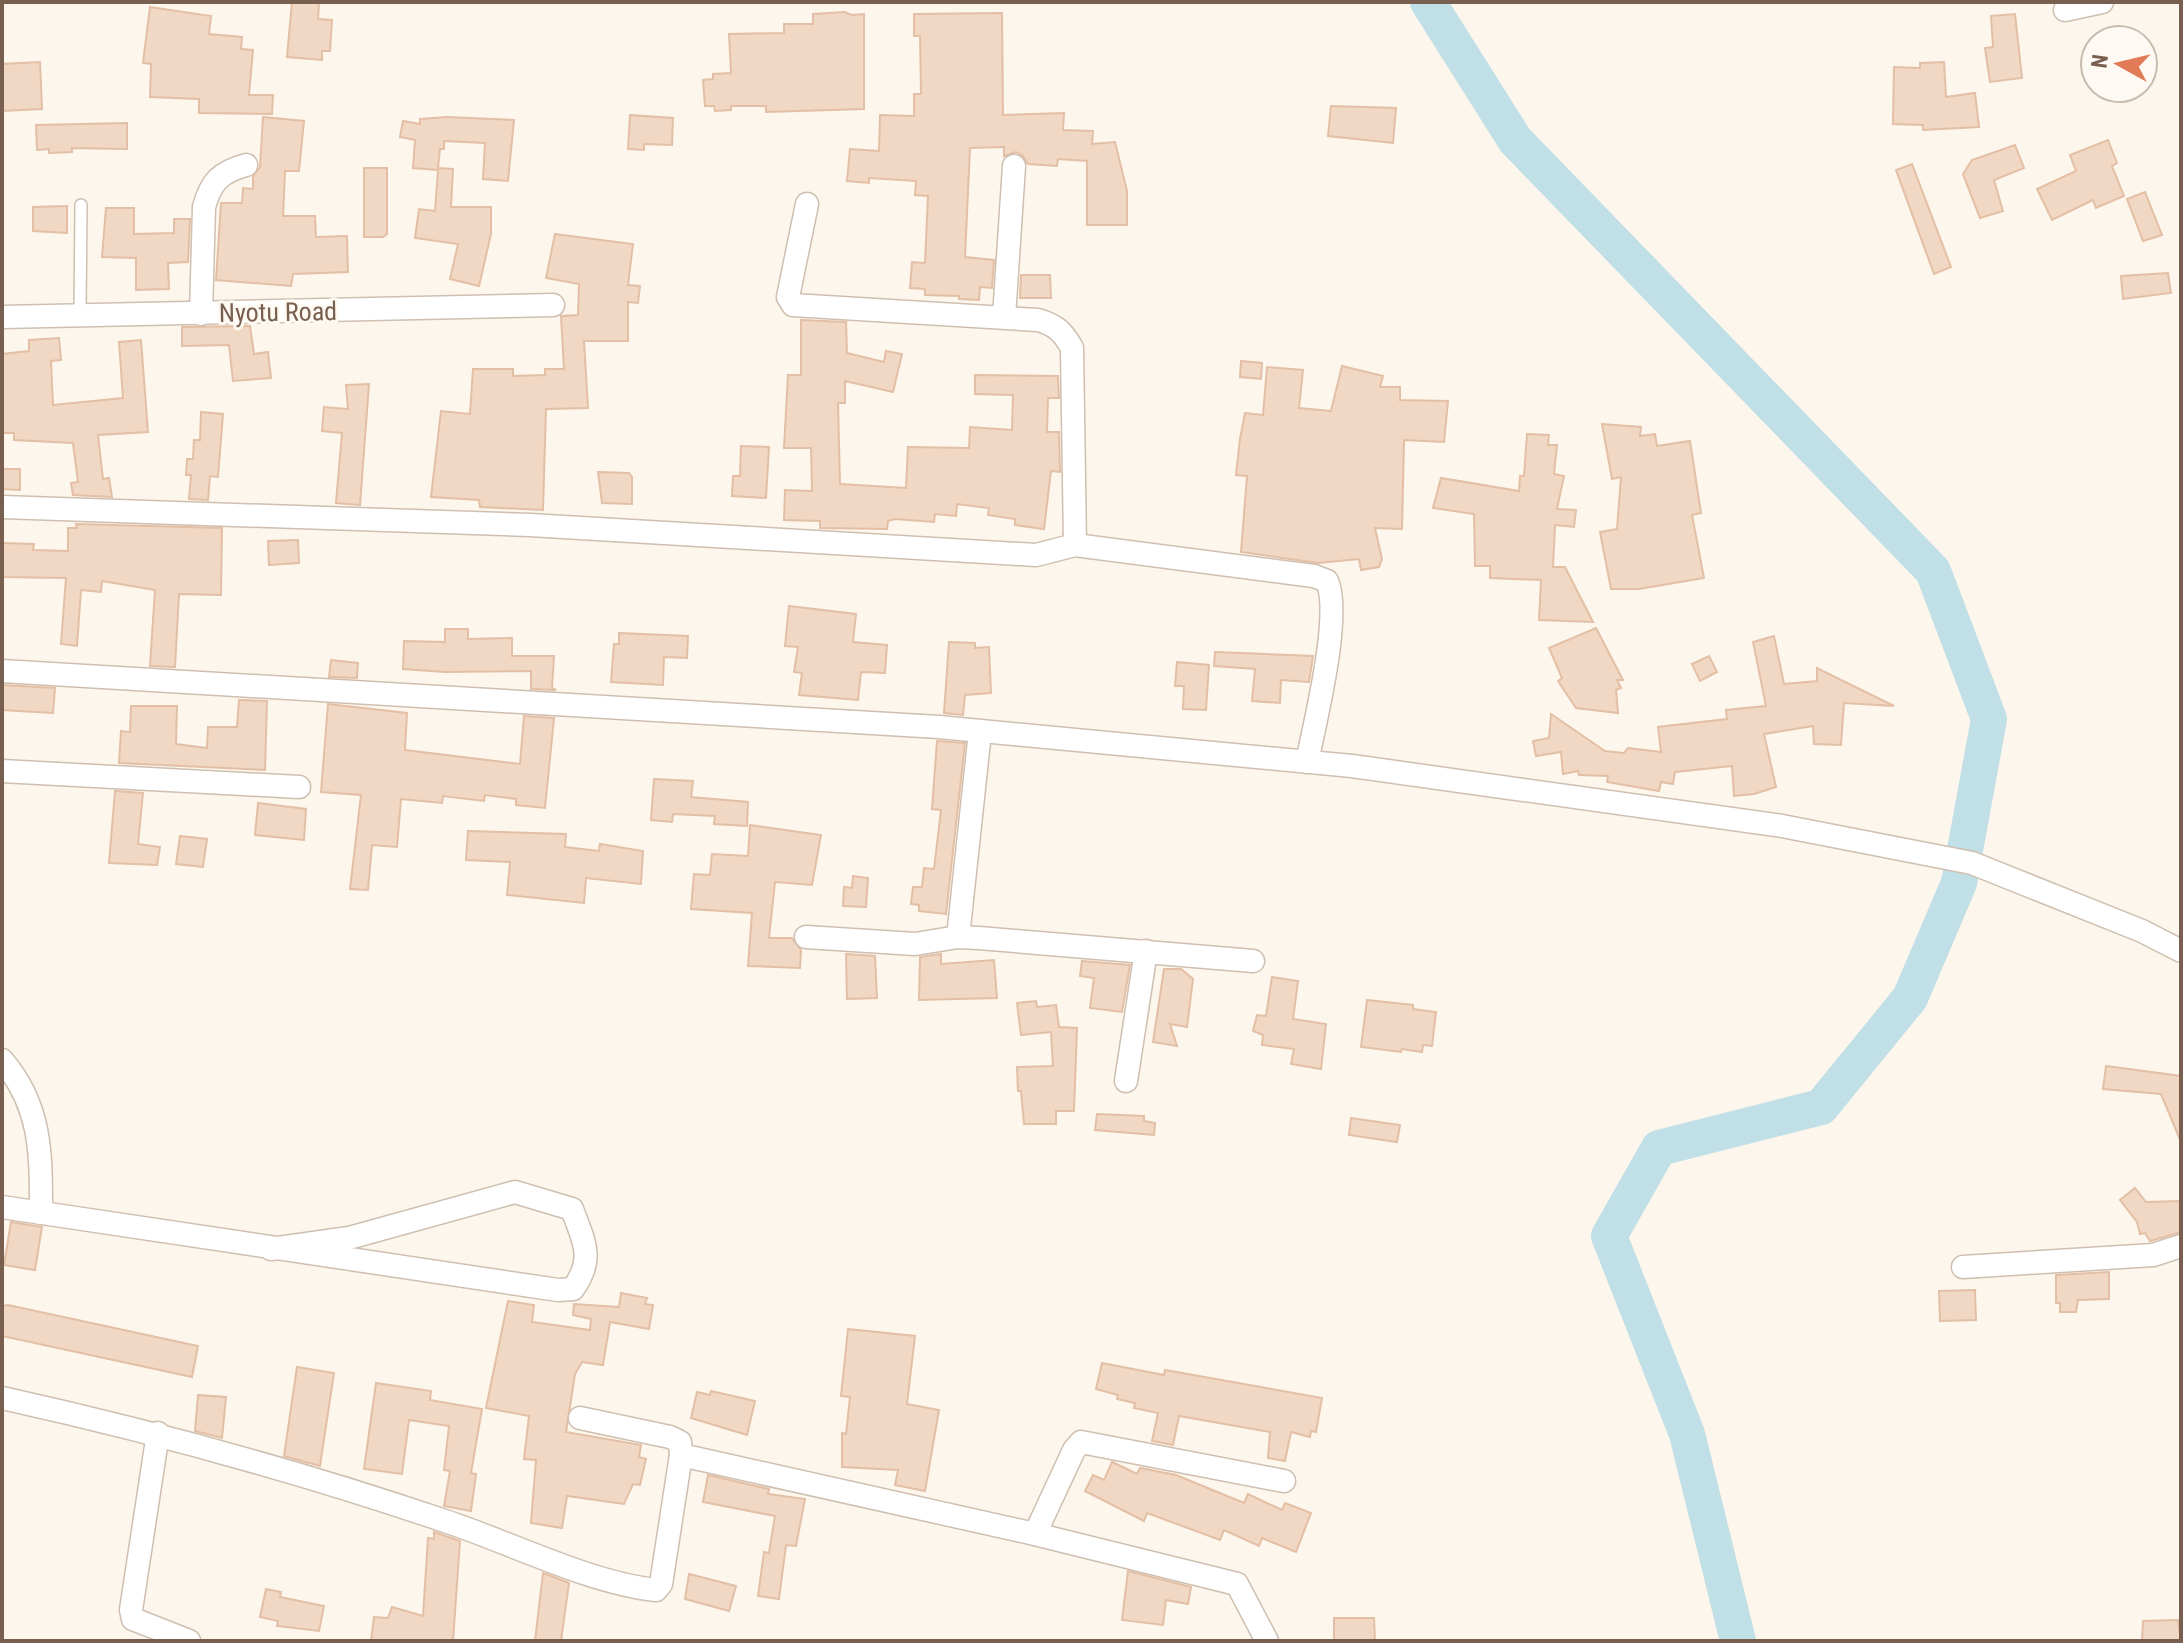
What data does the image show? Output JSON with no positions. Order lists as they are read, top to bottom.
{
  "streets": {
    "street": ["Nyotu Road"]
  },
  "north": "left"
}
